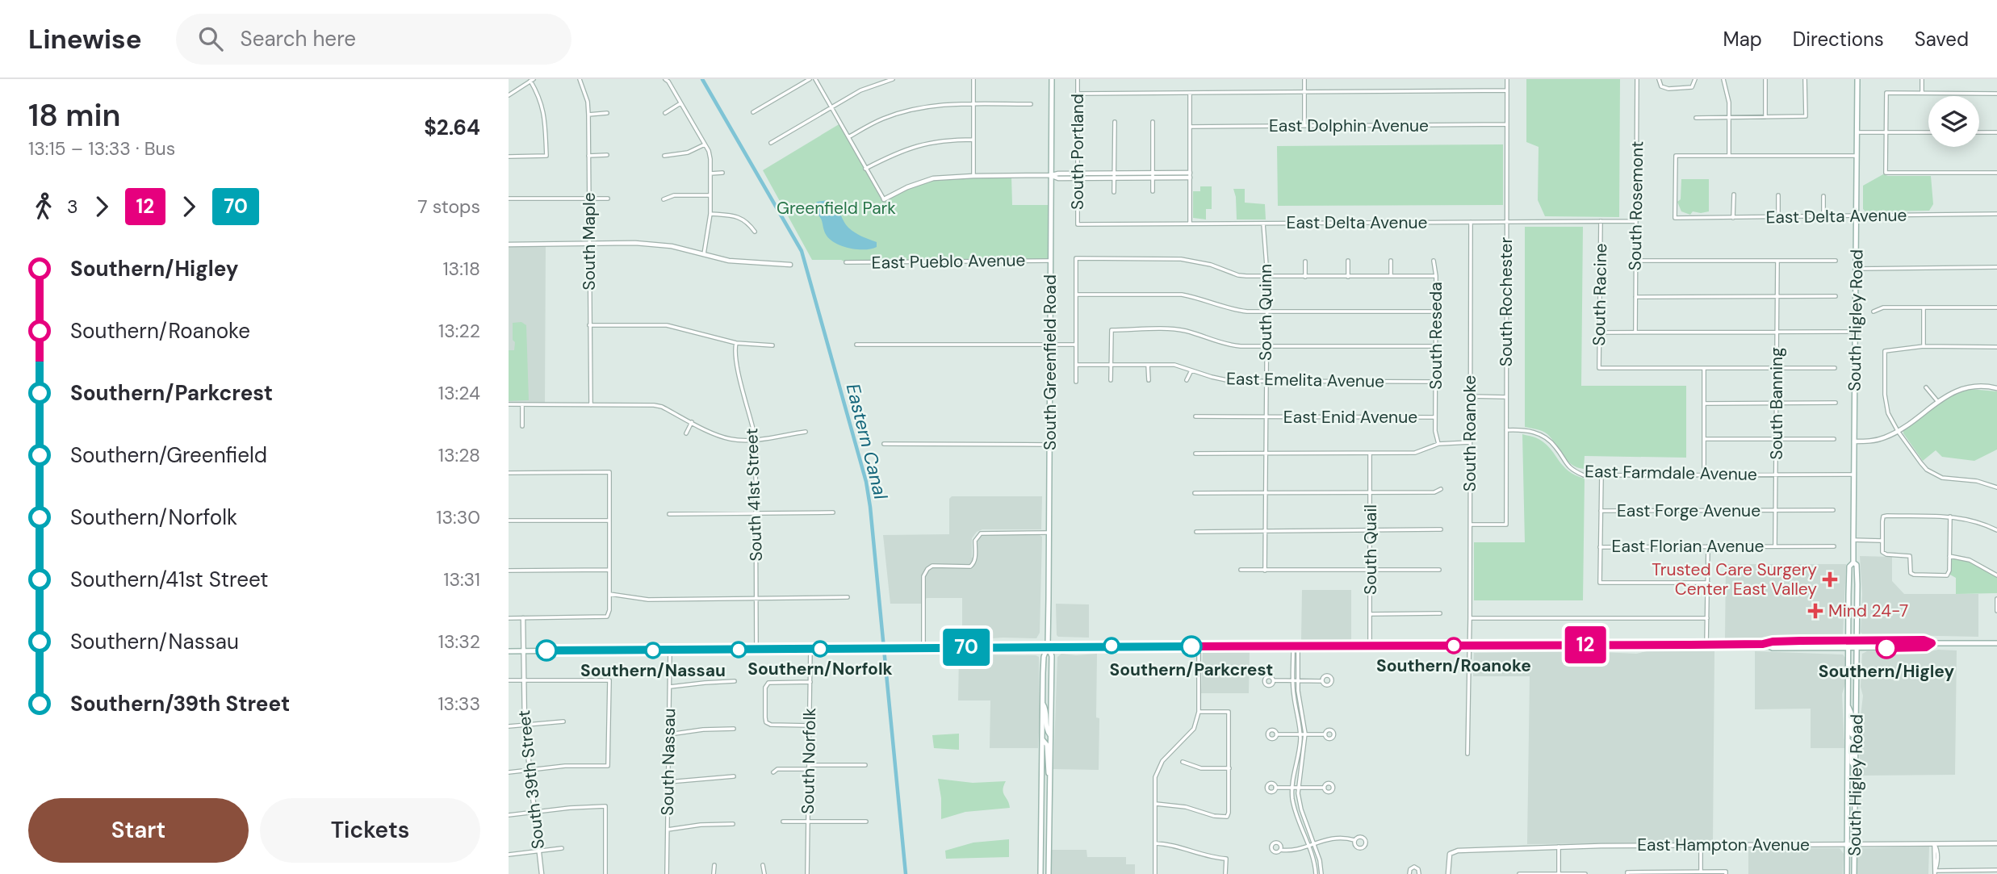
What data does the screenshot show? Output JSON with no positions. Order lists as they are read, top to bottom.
{
  "streets": {
    "main road": ["South Higley Road", "South Greenfield Road"],
    "street": [
      "East Dolphin Avenue",
      "South Portland",
      "South Rosemont",
      "East Delta Avenue",
      "South Maple",
      "East Pueblo Avenue",
      "South Racine",
      "South Rochester",
      "South Quinn",
      "South Reseda",
      "East Emelita Avenue",
      "South Banning",
      "East Enid Avenue",
      "South Roanoke",
      "East Farmdale Avenue",
      "South 41st Street",
      "East Forge Avenue",
      "East Florian Avenue",
      "South Quail",
      "South Norfolk",
      "South Nassau",
      "South 39th Street",
      "East Hampton Avenue"
    ]
  },
  "crossings": [
    ["East Dolphin Avenue", "South Rochester"],
    ["South Portland", "East Delta Avenue"],
    ["South Rosemont", "East Delta Avenue"],
    ["East Delta Avenue", "South Racine"],
    ["East Delta Avenue", "South Rochester"],
    ["East Delta Avenue", "South Quinn"],
    ["East Delta Avenue", "South Higley Road"],
    ["East Delta Avenue", "South Roanoke"],
    ["East Pueblo Avenue", "South Greenfield Road"],
    ["South Rochester", "South Roanoke"],
    ["South Rochester", "East Farmdale Avenue"],
    ["South Quinn", "East Emelita Avenue"],
    ["South Quinn", "East Enid Avenue"],
    ["South Higley Road", "East Farmdale Avenue"],
    ["South Higley Road", "East Hampton Avenue"],
    ["South Reseda", "East Emelita Avenue"],
    ["South Reseda", "East Enid Avenue"],
    ["South Banning", "East Farmdale Avenue"],
    ["South Banning", "East Forge Avenue"],
    ["South Banning", "East Florian Avenue"]
  ],
  "water": ["Eastern Canal"],
  "parks": ["Greenfield Park"],
  "places": {
    "health": ["Trusted Care Surgery Center East Valley", "Mind 24-7"],
    "other": [
      "Southern/Roanoke",
      "Southern/Parkcrest",
      "Southern/Higley",
      "Southern/Norfolk",
      "Southern/Nassau"
    ]
  },
  "lines": ["bus line 12", "bus line 70"],
  "page": {
    "header": "Linewise",
    "search": "Search here",
    "nav": ["Map", "Directions", "Saved"],
    "heading": ["18 min", "13:15 – 13:33 · Bus", "$2.64"],
    "on_map": ["12", "70"],
    "legs": [
      "3",
      "12",
      "70",
      "7 stops"
    ],
    "list": [
      {
        "name": "Southern/Higley",
        "value": "13:18"
      },
      {
        "name": "Southern/Roanoke",
        "value": "13:22"
      },
      {
        "name": "Southern/Parkcrest",
        "value": "13:24"
      },
      {
        "name": "Southern/Greenfield",
        "value": "13:28"
      },
      {
        "name": "Southern/Norfolk",
        "value": "13:30"
      },
      {
        "name": "Southern/41st Street",
        "value": "13:31"
      },
      {
        "name": "Southern/Nassau",
        "value": "13:32"
      },
      {
        "name": "Southern/39th Street",
        "value": "13:33"
      }
    ],
    "buttons": ["Start", "Tickets"]
  }
}
